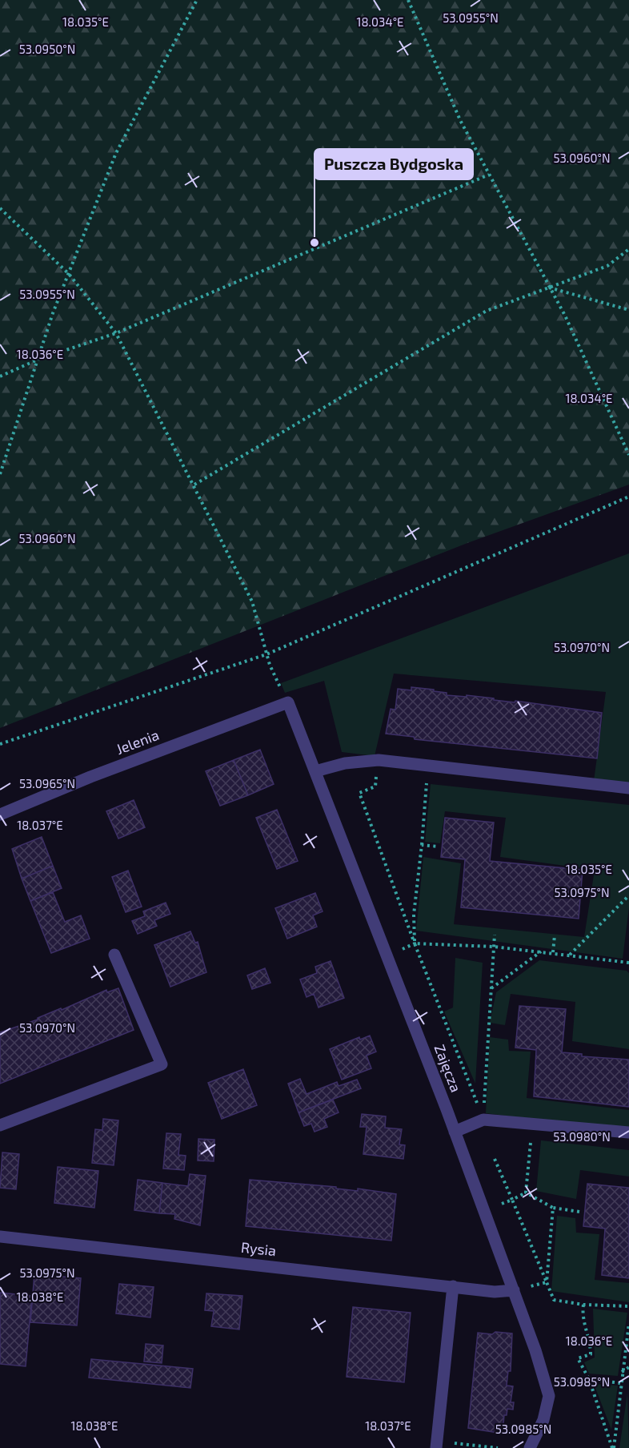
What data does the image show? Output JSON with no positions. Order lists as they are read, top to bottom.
{
  "streets": {
    "street": ["Jelenia", "Zajęcza", "Rysia"]
  },
  "crossings": [
    ["Jelenia", "Zajęcza"],
    ["Zajęcza", "Rysia"]
  ],
  "places": ["Puszcza Bydgoska"],
  "coordinates": [
    "53.0955°N",
    "18.035°E",
    "18.034°E",
    "53.0950°N",
    "53.0960°N",
    "18.036°E",
    "53.0970°N",
    "53.0965°N",
    "18.037°E",
    "53.0975°N",
    "53.0980°N",
    "18.038°E",
    "53.0985°N"
  ]
}
